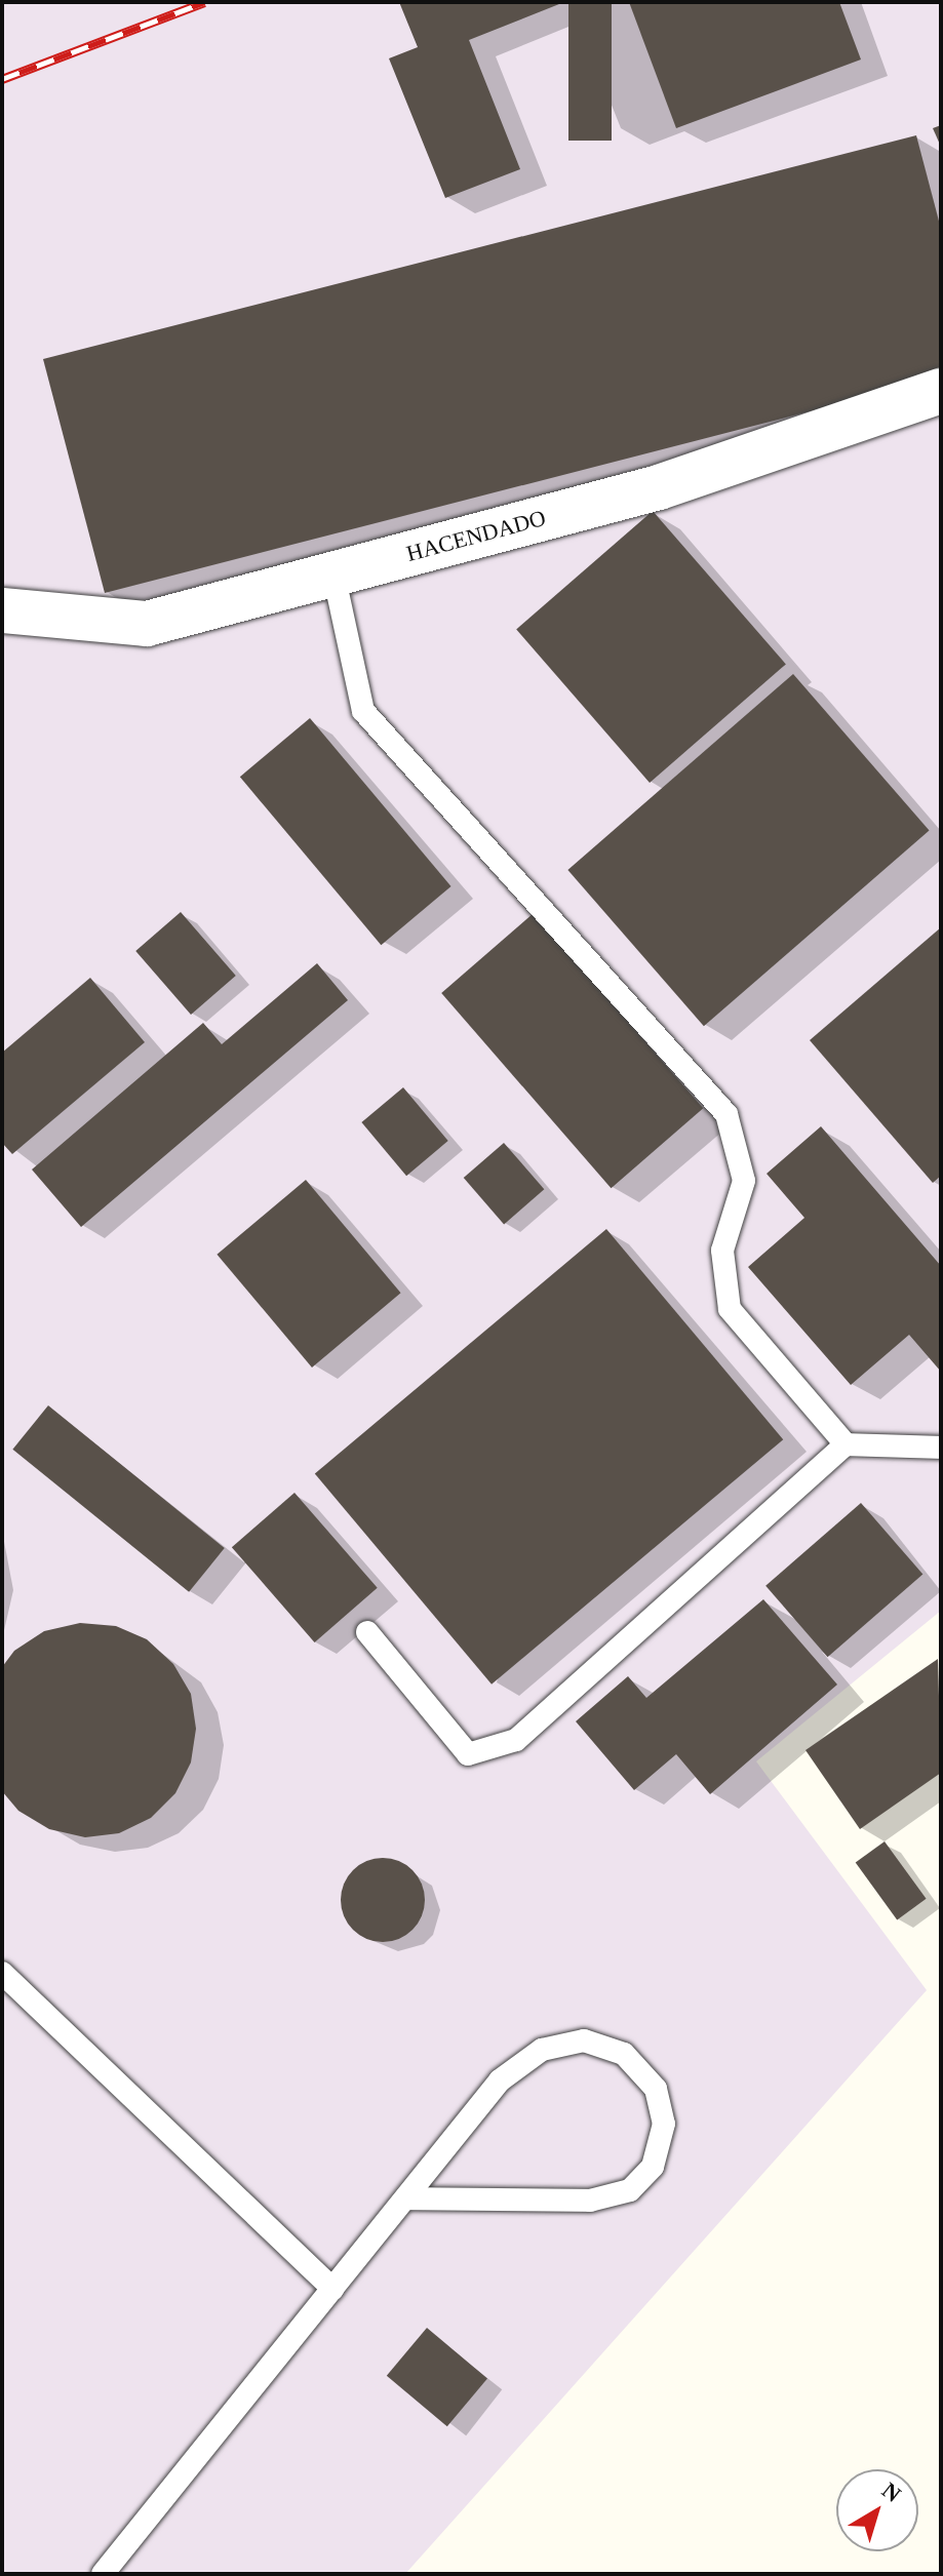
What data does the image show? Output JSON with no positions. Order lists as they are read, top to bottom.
{
  "streets": {
    "street": ["HACENDADO"]
  },
  "north": "top right"
}
